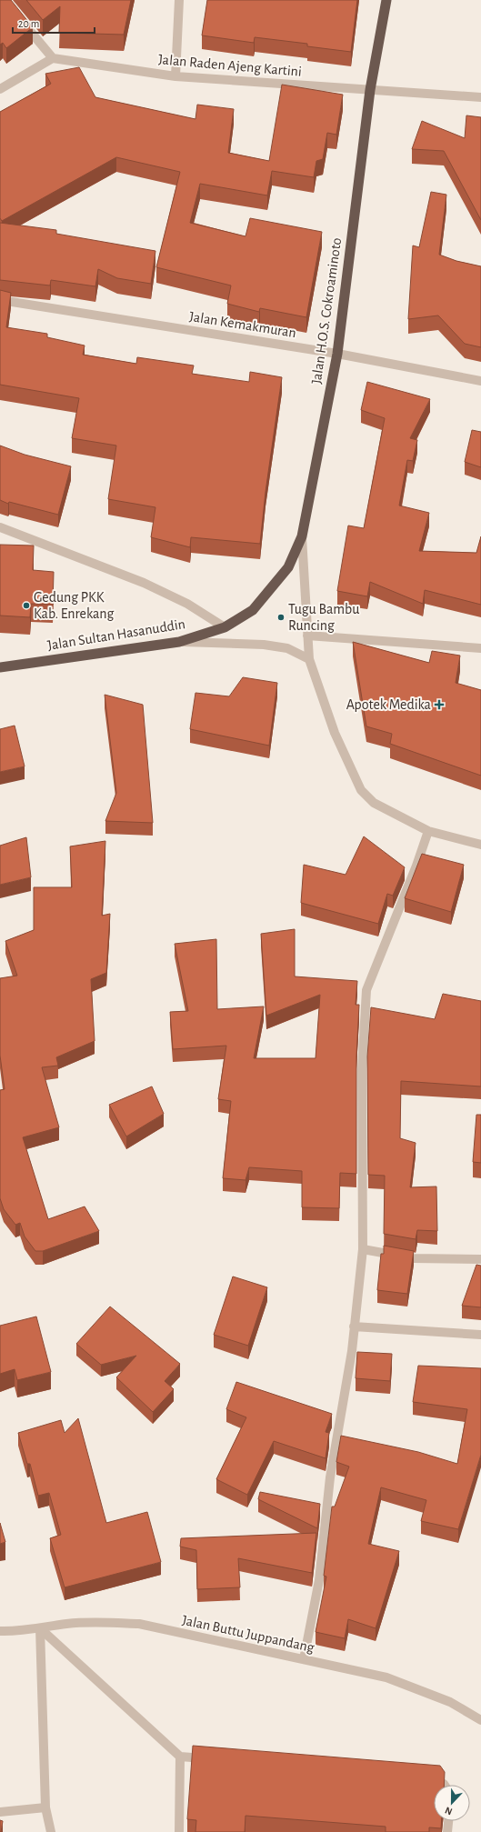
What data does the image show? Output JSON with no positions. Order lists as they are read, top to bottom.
{
  "streets": {
    "highway": ["Jalan H.O.S. Cokroaminoto", "Jalan Sultan Hasanuddin"],
    "street": ["Jalan Raden Ajeng Kartini", "Jalan Kemakmuran", "Jalan Buttu Juppandang"]
  },
  "crossings": [
    ["Jalan Raden Ajeng Kartini", "Jalan H.O.S. Cokroaminoto"],
    ["Jalan H.O.S. Cokroaminoto", "Jalan Kemakmuran"],
    ["Jalan H.O.S. Cokroaminoto", "Jalan Sultan Hasanuddin"]
  ],
  "places": {
    "other": ["Gedung PKK Kab. Enrekang", "Tugu Bambu Runcing"],
    "health": ["Apotek Medika"]
  },
  "scale_bar": "20 m",
  "north": "bottom"
}
